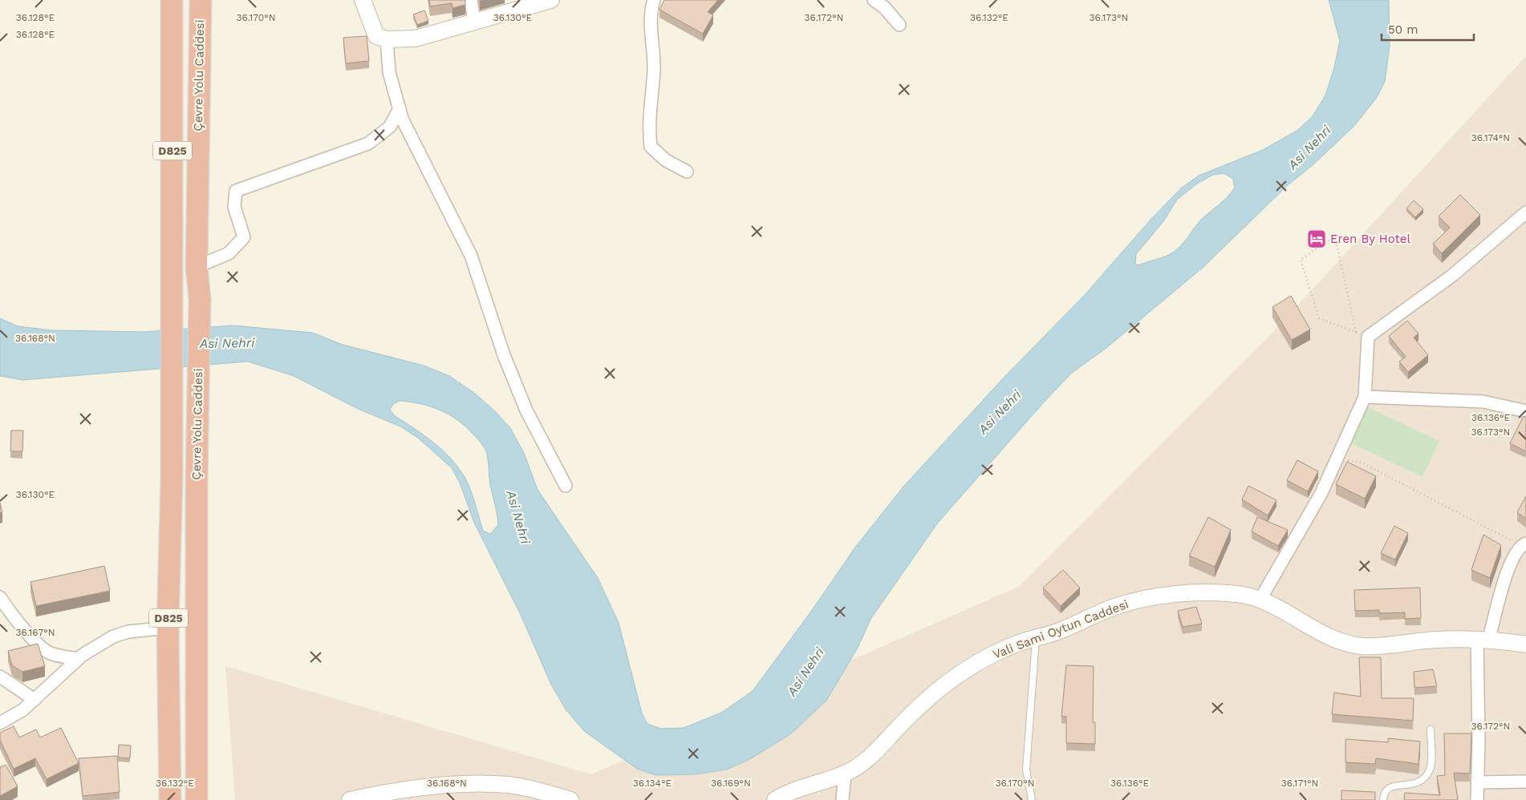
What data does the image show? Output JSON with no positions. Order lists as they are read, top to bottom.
{
  "streets": {
    "highway": ["Çevre Yolu Caddesi", "D825"],
    "street": ["Vali Sami Oytun Caddesi"]
  },
  "water": ["Asi Nehri"],
  "places": {
    "hotel": ["Eren By Hotel"]
  },
  "scale_bar": "50 m",
  "coordinates": [
    "36.128°E",
    "36.130°E",
    "36.132°E",
    "36.173°N",
    "36.170°N",
    "36.172°N",
    "36.174°N",
    "36.168°N",
    "36.136°E",
    "36.167°N",
    "36.169°N",
    "36.171°N",
    "36.134°E"
  ]
}
